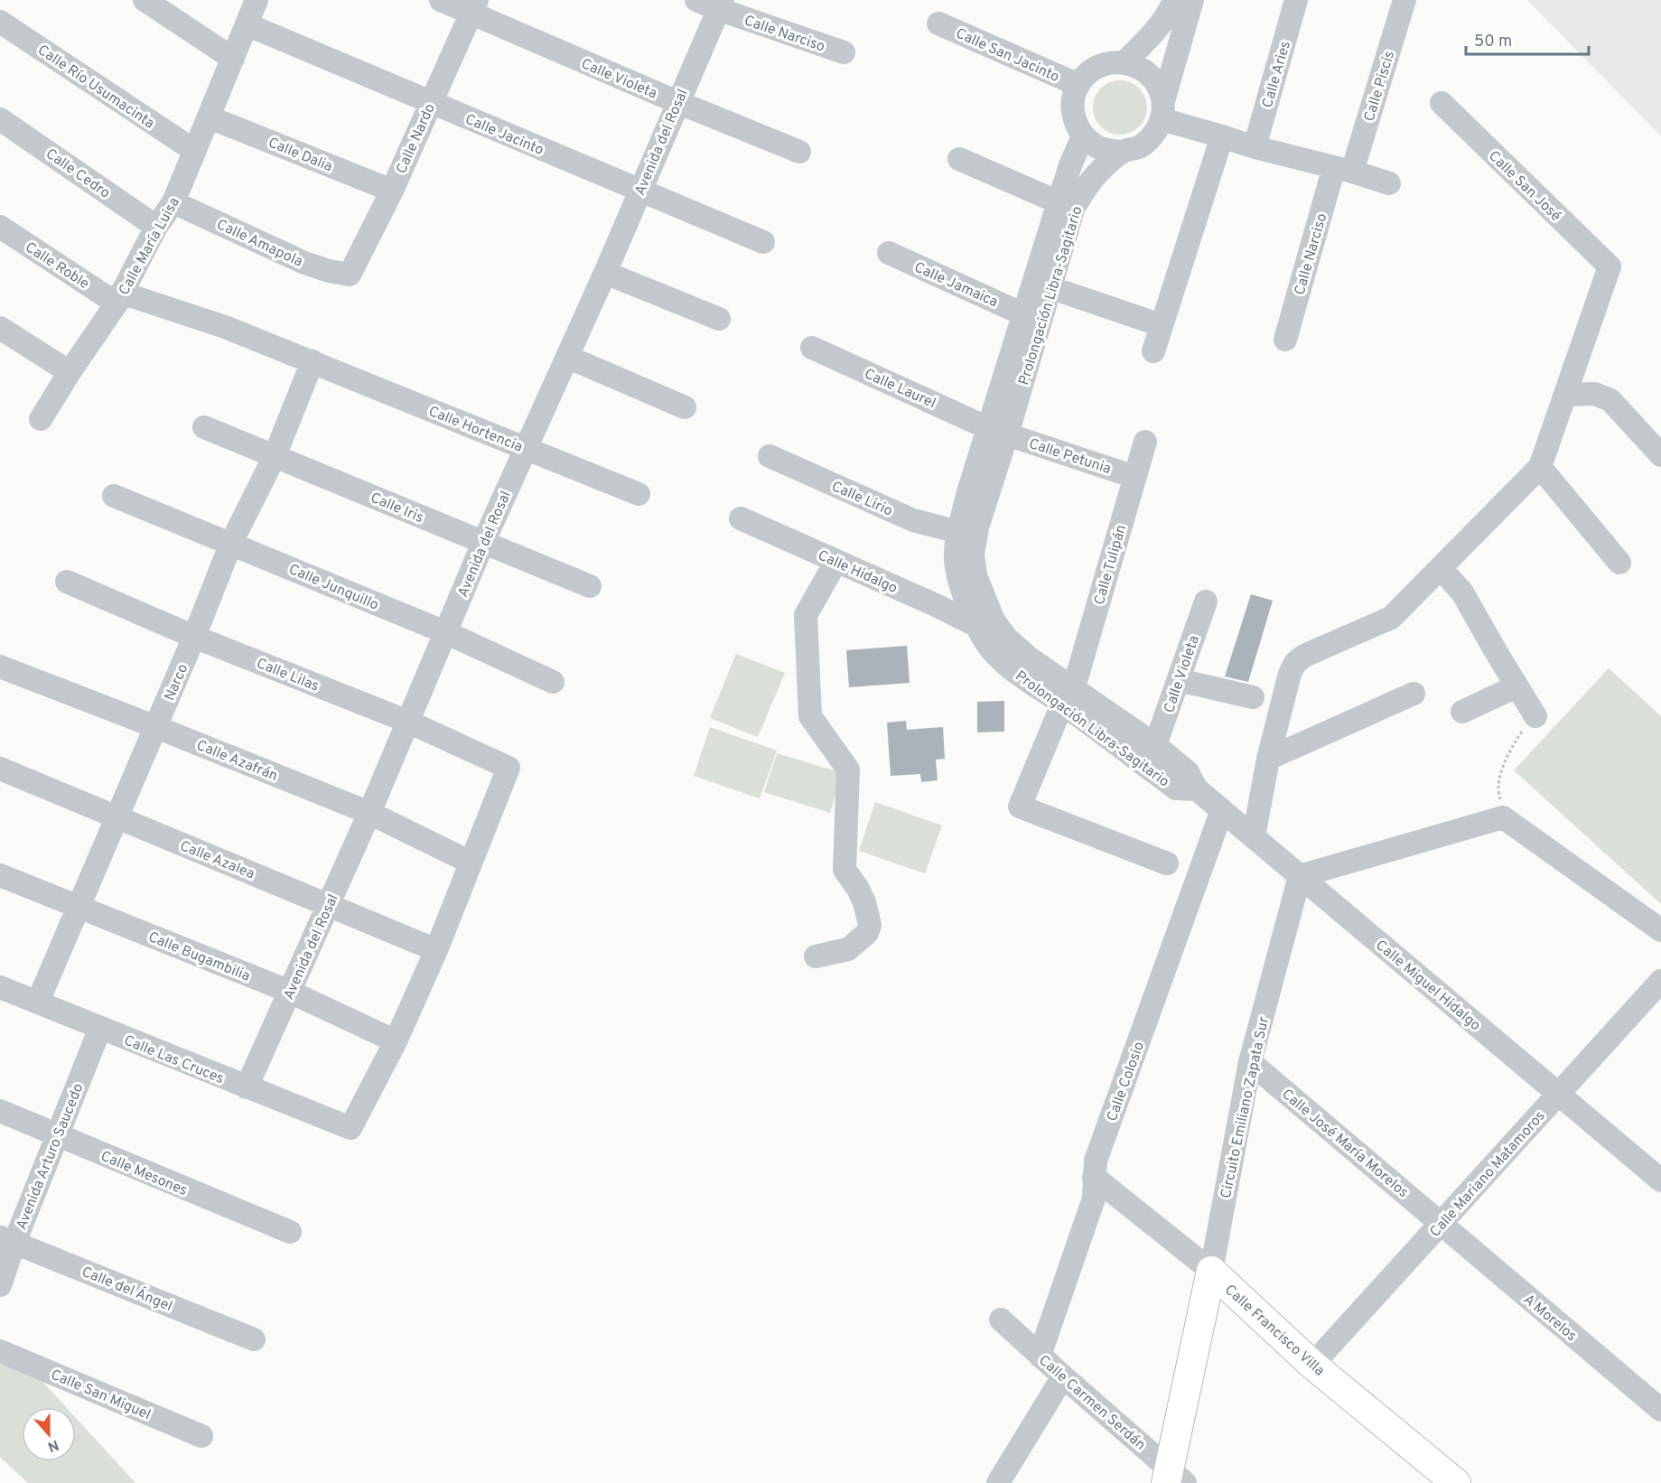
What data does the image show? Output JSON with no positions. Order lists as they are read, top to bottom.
{
  "streets": {
    "main road": ["Circuito Emiliano Zapata Sur", "Calle Francisco Villa"],
    "street": [
      "Calle Narciso",
      "Calle San Jacinto",
      "Calle Aries",
      "Calle Violeta",
      "Calle Río Usumacinta",
      "Calle Piscis",
      "Calle Jacinto",
      "Calle Nardo",
      "Avenida del Rosal",
      "Calle Dalia",
      "Calle Cedro",
      "Calle San José",
      "Calle Amapola",
      "Calle María Luisa",
      "Calle Roble",
      "Calle Jamaica",
      "Prolongación Libra-Sagitario",
      "Calle Laurel",
      "Calle Hortencia",
      "Calle Petunia",
      "Calle Lirio",
      "Calle Iris",
      "Calle Tulipán",
      "Calle Hidalgo",
      "Calle Junquillo",
      "Calle Lilas",
      "Narco",
      "Calle Azafrán",
      "Calle Azalea",
      "Calle Bugambilia",
      "Calle Miguel Hidalgo",
      "Calle Las Cruces",
      "Calle Colosio",
      "Calle José María Morelos",
      "Avenida Arturo Saucedo",
      "Calle Mesones",
      "Calle Mariano Matamoros",
      "Calle del Ángel",
      "A Morelos",
      "Calle San Miguel",
      "Calle Carmen Serdán"
    ]
  },
  "crossings": [
    ["Calle Narciso", "Calle Piscis"],
    ["Calle Narciso", "Avenida del Rosal"],
    ["Calle San Jacinto", "Prolongación Libra-Sagitario"],
    ["Calle Violeta", "Calle Nardo"],
    ["Calle Violeta", "Avenida del Rosal"],
    ["Calle Violeta", "Prolongación Libra-Sagitario"],
    ["Calle Río Usumacinta", "Calle María Luisa"],
    ["Calle Jacinto", "Calle Nardo"],
    ["Calle Jacinto", "Avenida del Rosal"],
    ["Calle Jacinto", "Calle María Luisa"],
    ["Calle Nardo", "Calle Dalia"],
    ["Calle Nardo", "Calle Amapola"],
    ["Avenida del Rosal", "Calle Hortencia"],
    ["Avenida del Rosal", "Calle Iris"],
    ["Avenida del Rosal", "Calle Junquillo"],
    ["Avenida del Rosal", "Calle Lilas"],
    ["Avenida del Rosal", "Calle Azafrán"],
    ["Avenida del Rosal", "Calle Azalea"],
    ["Avenida del Rosal", "Calle Bugambilia"],
    ["Avenida del Rosal", "Calle Las Cruces"],
    ["Calle Dalia", "Calle María Luisa"],
    ["Calle Cedro", "Calle María Luisa"],
    ["Calle Amapola", "Calle María Luisa"],
    ["Calle María Luisa", "Calle Roble"],
    ["Calle Jamaica", "Prolongación Libra-Sagitario"],
    ["Prolongación Libra-Sagitario", "Calle Laurel"],
    ["Prolongación Libra-Sagitario", "Calle Petunia"],
    ["Prolongación Libra-Sagitario", "Calle Lirio"],
    ["Prolongación Libra-Sagitario", "Calle Tulipán"],
    ["Prolongación Libra-Sagitario", "Calle Hidalgo"],
    ["Prolongación Libra-Sagitario", "Calle Miguel Hidalgo"],
    ["Calle Laurel", "Calle Petunia"],
    ["Calle Hortencia", "Narco"],
    ["Calle Petunia", "Calle Tulipán"],
    ["Calle Iris", "Narco"],
    ["Calle Junquillo", "Narco"],
    ["Calle Lilas", "Narco"],
    ["Calle Lilas", "Calle Azafrán"],
    ["Narco", "Calle Azafrán"],
    ["Narco", "Calle Azalea"],
    ["Narco", "Calle Bugambilia"],
    ["Narco", "Calle Las Cruces"],
    ["Calle Bugambilia", "Calle Las Cruces"],
    ["Calle Miguel Hidalgo", "Calle Colosio"],
    ["Calle Miguel Hidalgo", "Circuito Emiliano Zapata Sur"],
    ["Calle Miguel Hidalgo", "Calle Mariano Matamoros"],
    ["Calle Las Cruces", "Avenida Arturo Saucedo"],
    ["Calle Colosio", "Calle Francisco Villa"],
    ["Calle Colosio", "Calle Carmen Serdán"],
    ["Circuito Emiliano Zapata Sur", "Calle José María Morelos"],
    ["Circuito Emiliano Zapata Sur", "Calle Francisco Villa"],
    ["Circuito Emiliano Zapata Sur", "Calle Carmen Serdán"],
    ["Calle José María Morelos", "Calle Mariano Matamoros"],
    ["Calle José María Morelos", "A Morelos"],
    ["Avenida Arturo Saucedo", "Calle Mesones"],
    ["Avenida Arturo Saucedo", "Calle del Ángel"],
    ["Calle Mariano Matamoros", "A Morelos"],
    ["Calle Mariano Matamoros", "Calle Francisco Villa"]
  ],
  "scale_bar": "50 m",
  "north": "bottom"
}
